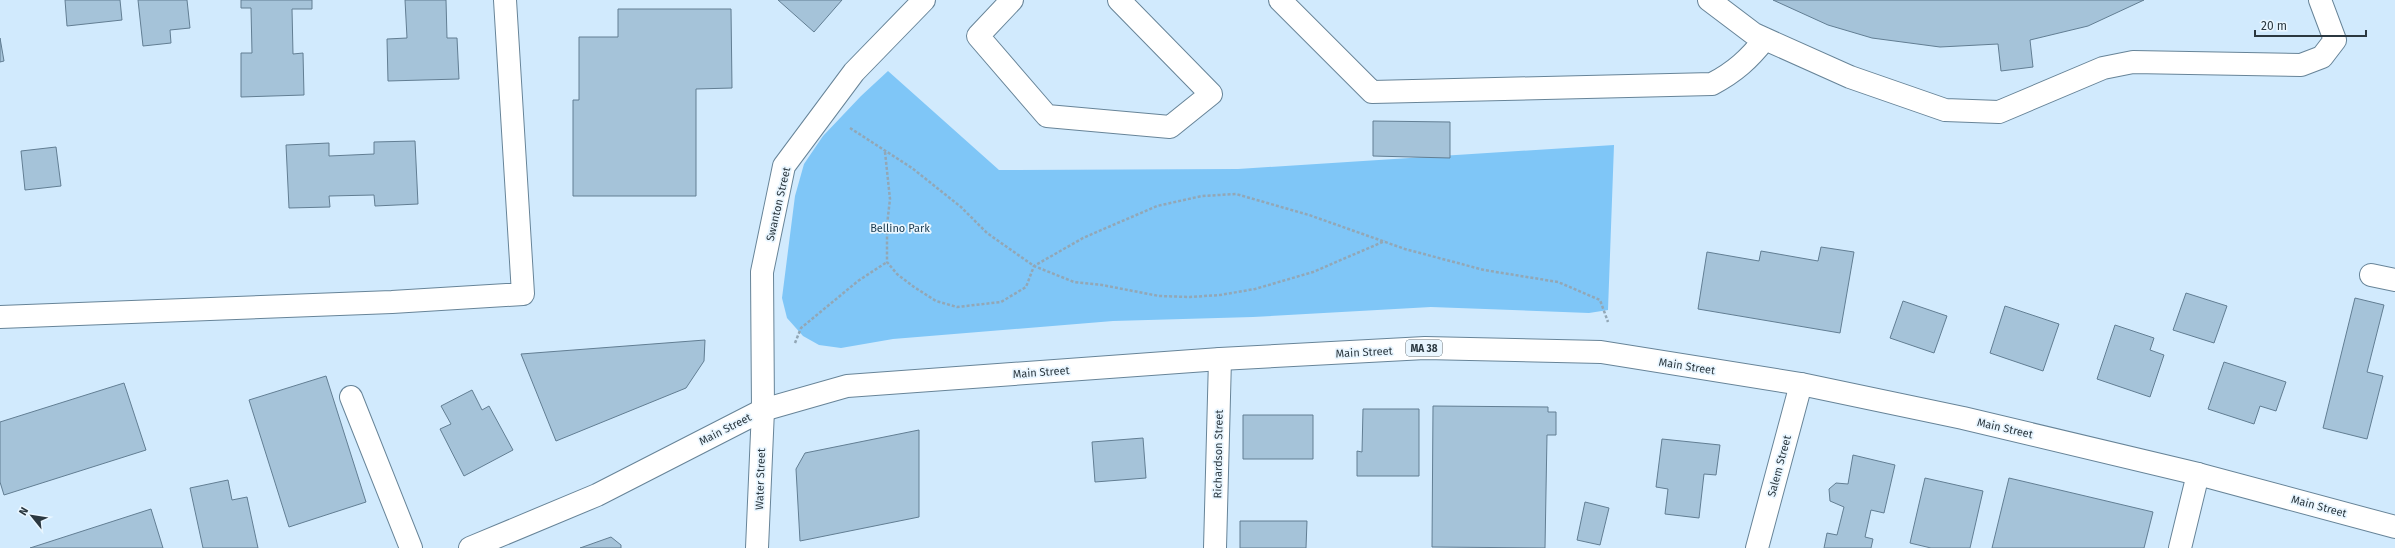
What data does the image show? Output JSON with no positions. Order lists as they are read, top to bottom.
{
  "streets": {
    "main road": [
      "Swanton Street",
      "MA 38",
      "Main Street",
      "Richardson Street",
      "Salem Street",
      "Water Street"
    ]
  },
  "crossings": [
    ["Swanton Street", "Main Street"],
    ["Swanton Street", "Water Street"],
    ["Main Street", "Richardson Street"],
    ["Main Street", "Salem Street"],
    ["Main Street", "Water Street"]
  ],
  "parks": ["Bellino Park"],
  "scale_bar": "20 m",
  "north": "top left"
}
